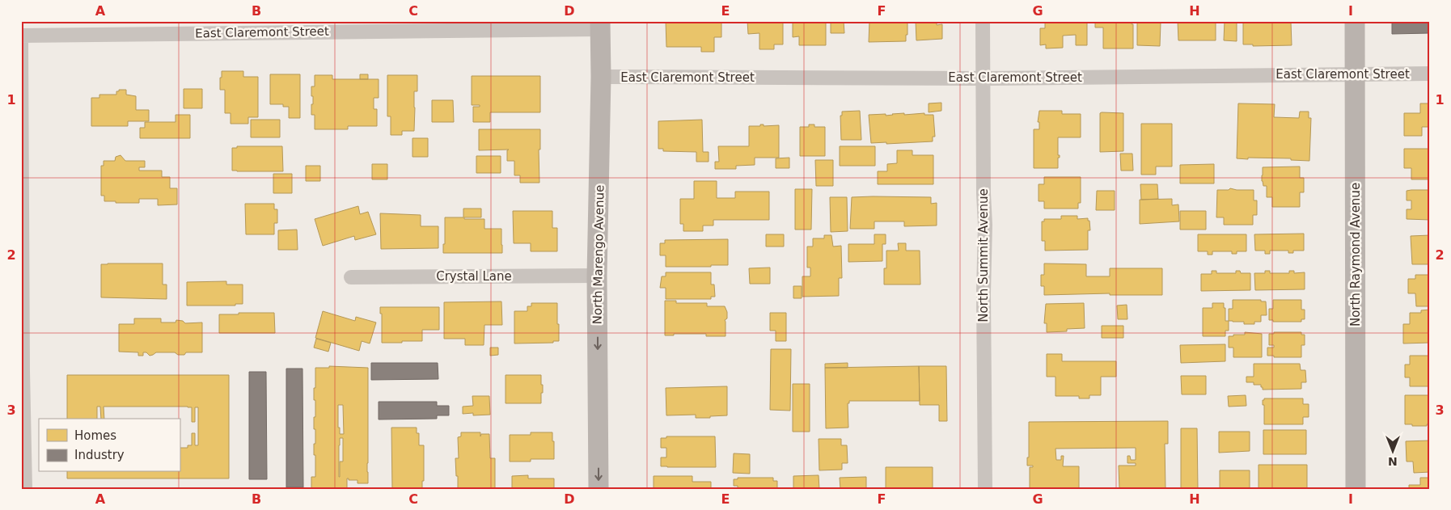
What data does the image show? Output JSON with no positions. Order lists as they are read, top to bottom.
{
  "streets": {
    "street": [
      "East Claremont Street",
      "North Marengo Avenue",
      "North Raymond Avenue",
      "North Summit Avenue",
      "Crystal Lane"
    ]
  },
  "crossings": [
    ["East Claremont Street", "North Marengo Avenue"],
    ["East Claremont Street", "North Raymond Avenue"],
    ["East Claremont Street", "North Summit Avenue"],
    ["North Marengo Avenue", "Crystal Lane"]
  ],
  "one_way": ["North Marengo Avenue"],
  "legend": ["Homes", "Industry"],
  "north": "bottom",
  "grid": {
    "columns": [
      "A",
      "B",
      "C",
      "D",
      "E",
      "F",
      "G",
      "H",
      "I"
    ],
    "rows": ["1", "2", "3"]
  }
}
